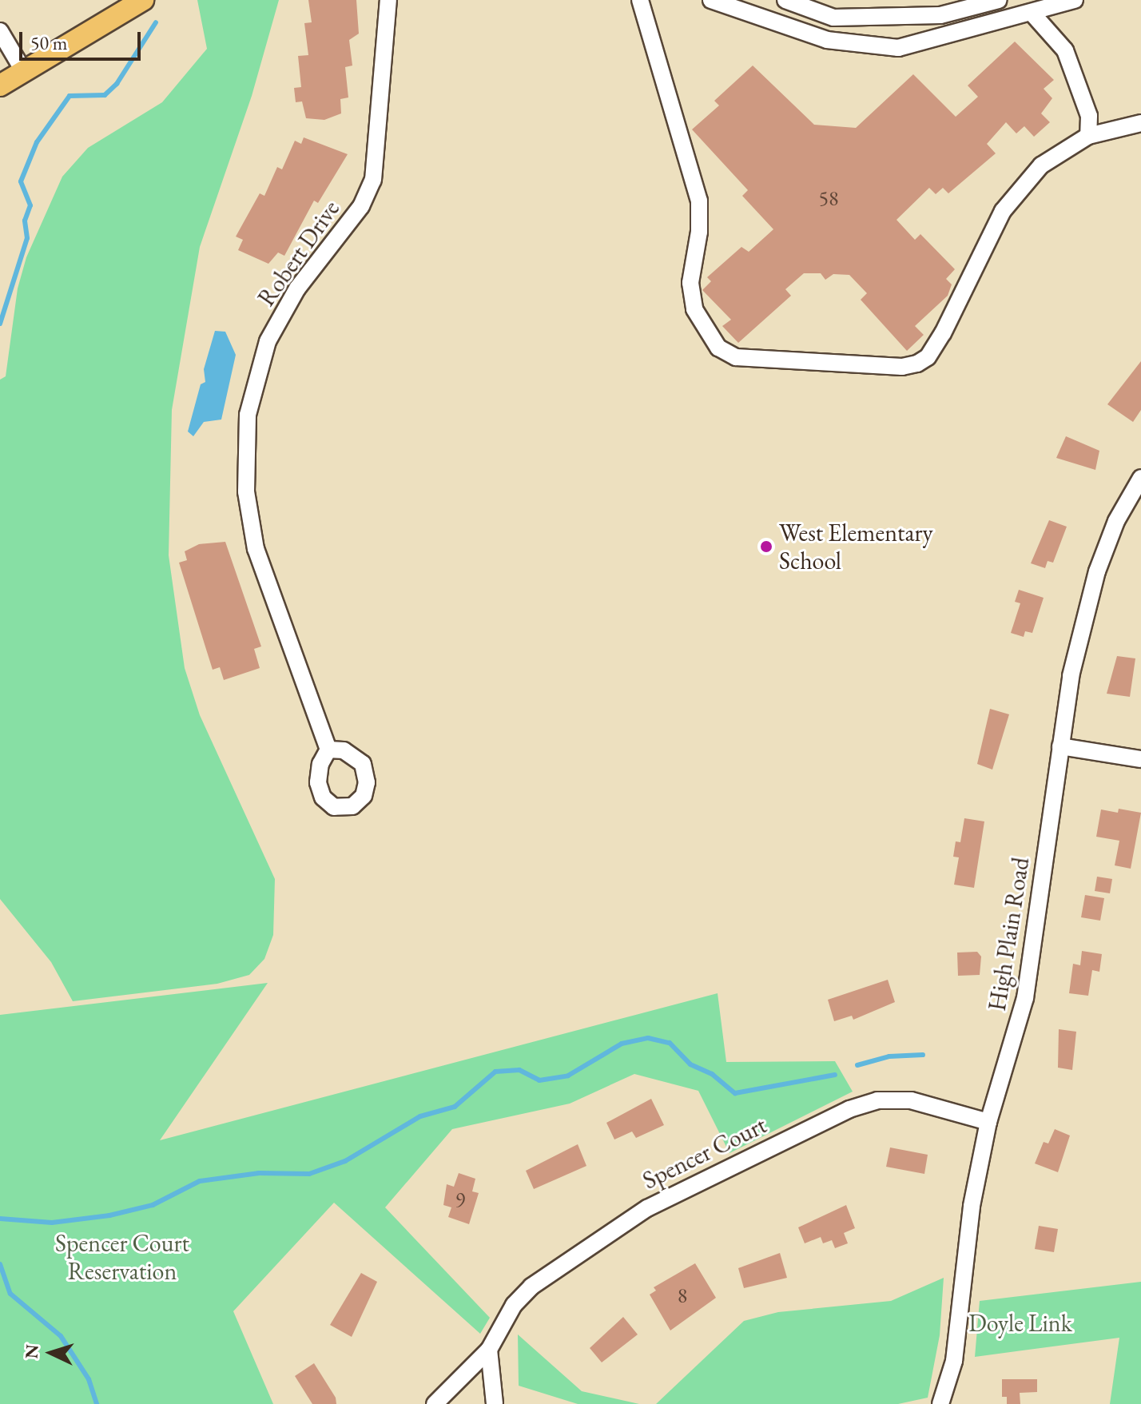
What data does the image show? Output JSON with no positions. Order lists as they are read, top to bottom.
{
  "streets": {
    "street": ["Robert Drive", "High Plain Road", "Spencer Court"]
  },
  "crossings": [
    ["High Plain Road", "Spencer Court"]
  ],
  "parks": ["Spencer Court Reservation", "Doyle Link"],
  "places": ["West Elementary School"],
  "house_numbers": ["58", "9", "8"],
  "scale_bar": "50 m",
  "north": "left"
}
